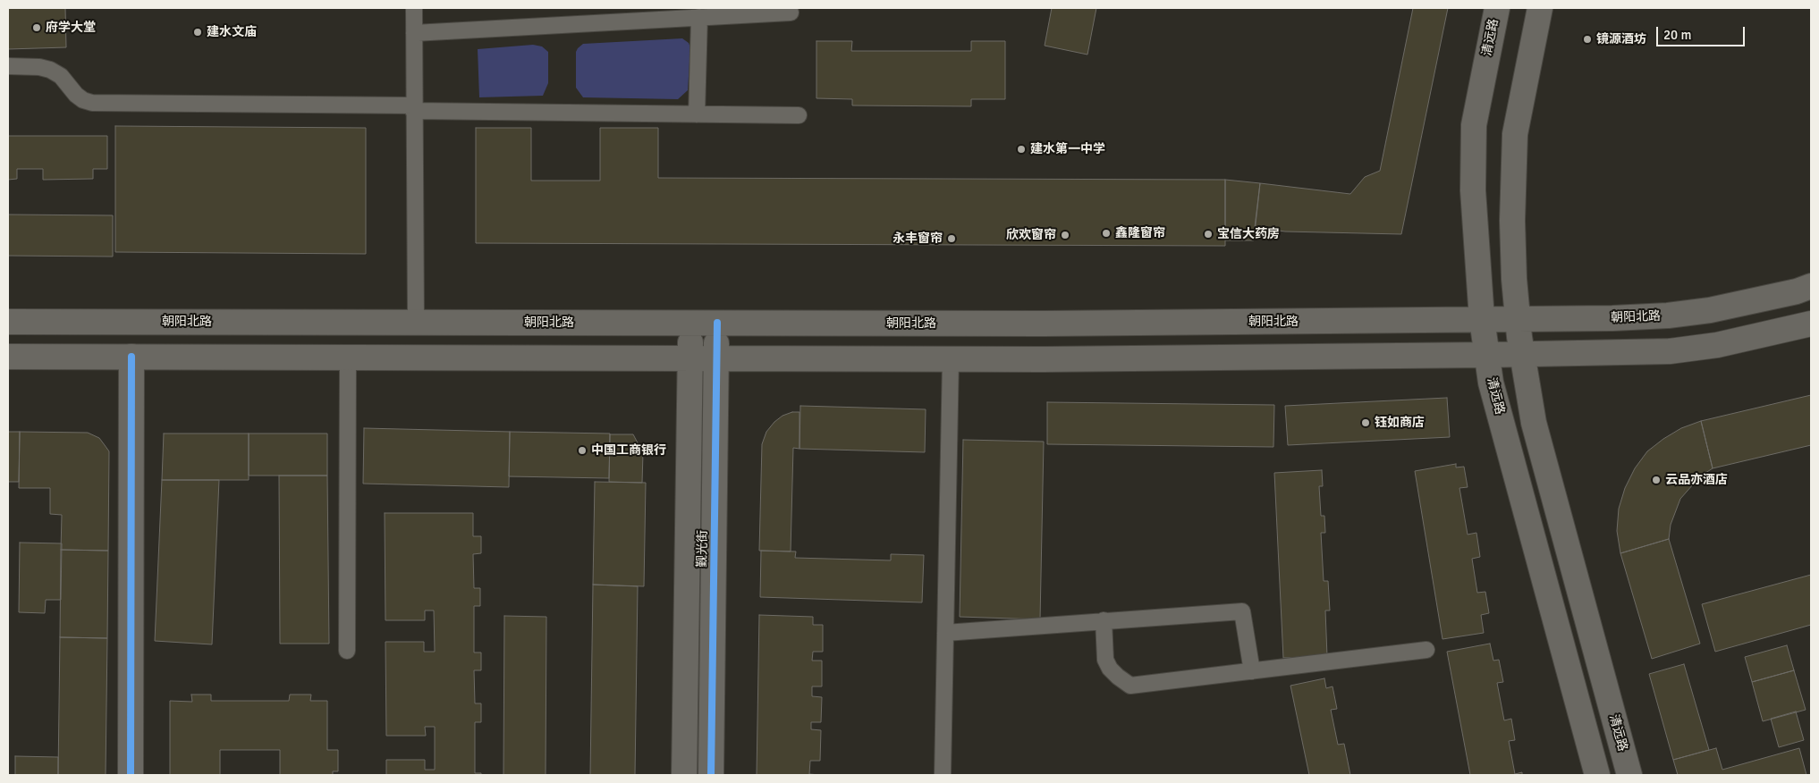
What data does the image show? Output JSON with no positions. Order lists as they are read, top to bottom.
{
  "streets": {
    "main road": ["清远路", "朝阳北路", "觐光街"]
  },
  "crossings": [
    ["清远路", "朝阳北路"],
    ["朝阳北路", "觐光街"]
  ],
  "places": [
    "府学大堂",
    "建水文庙",
    "镜源酒坊",
    "建水第一中学",
    "鑫隆窗帘",
    "宝信大药房",
    "欣欢窗帘",
    "永丰窗帘",
    "钰如商店",
    "中国工商银行",
    "云品亦酒店"
  ],
  "scale_bar": "20 m"
}
